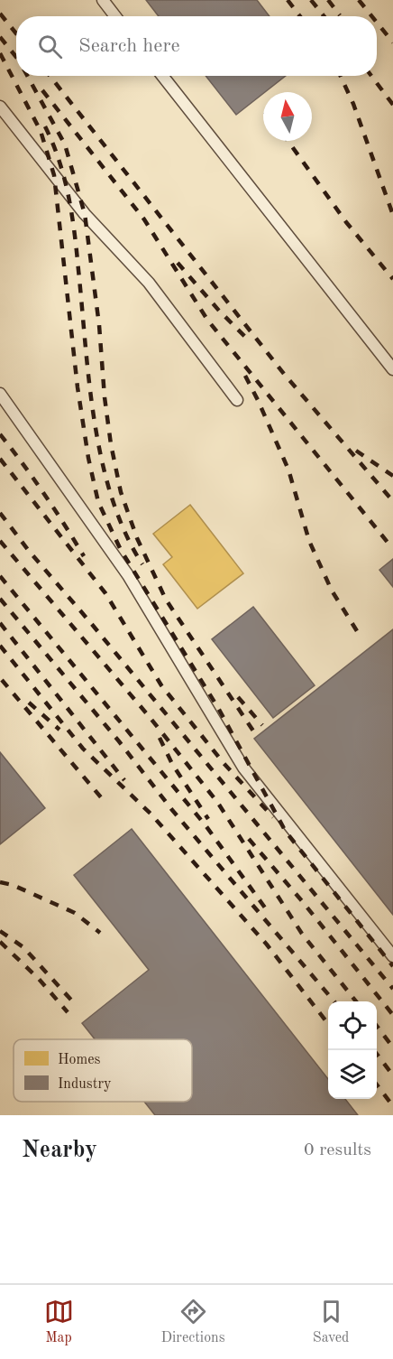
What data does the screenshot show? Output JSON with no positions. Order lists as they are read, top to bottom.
{
  "legend": ["Homes", "Industry"],
  "north": "top",
  "page": {
    "search": "Search here",
    "heading": ["Nearby", "0 results"],
    "nav": ["Map", "Directions", "Saved"]
  }
}
